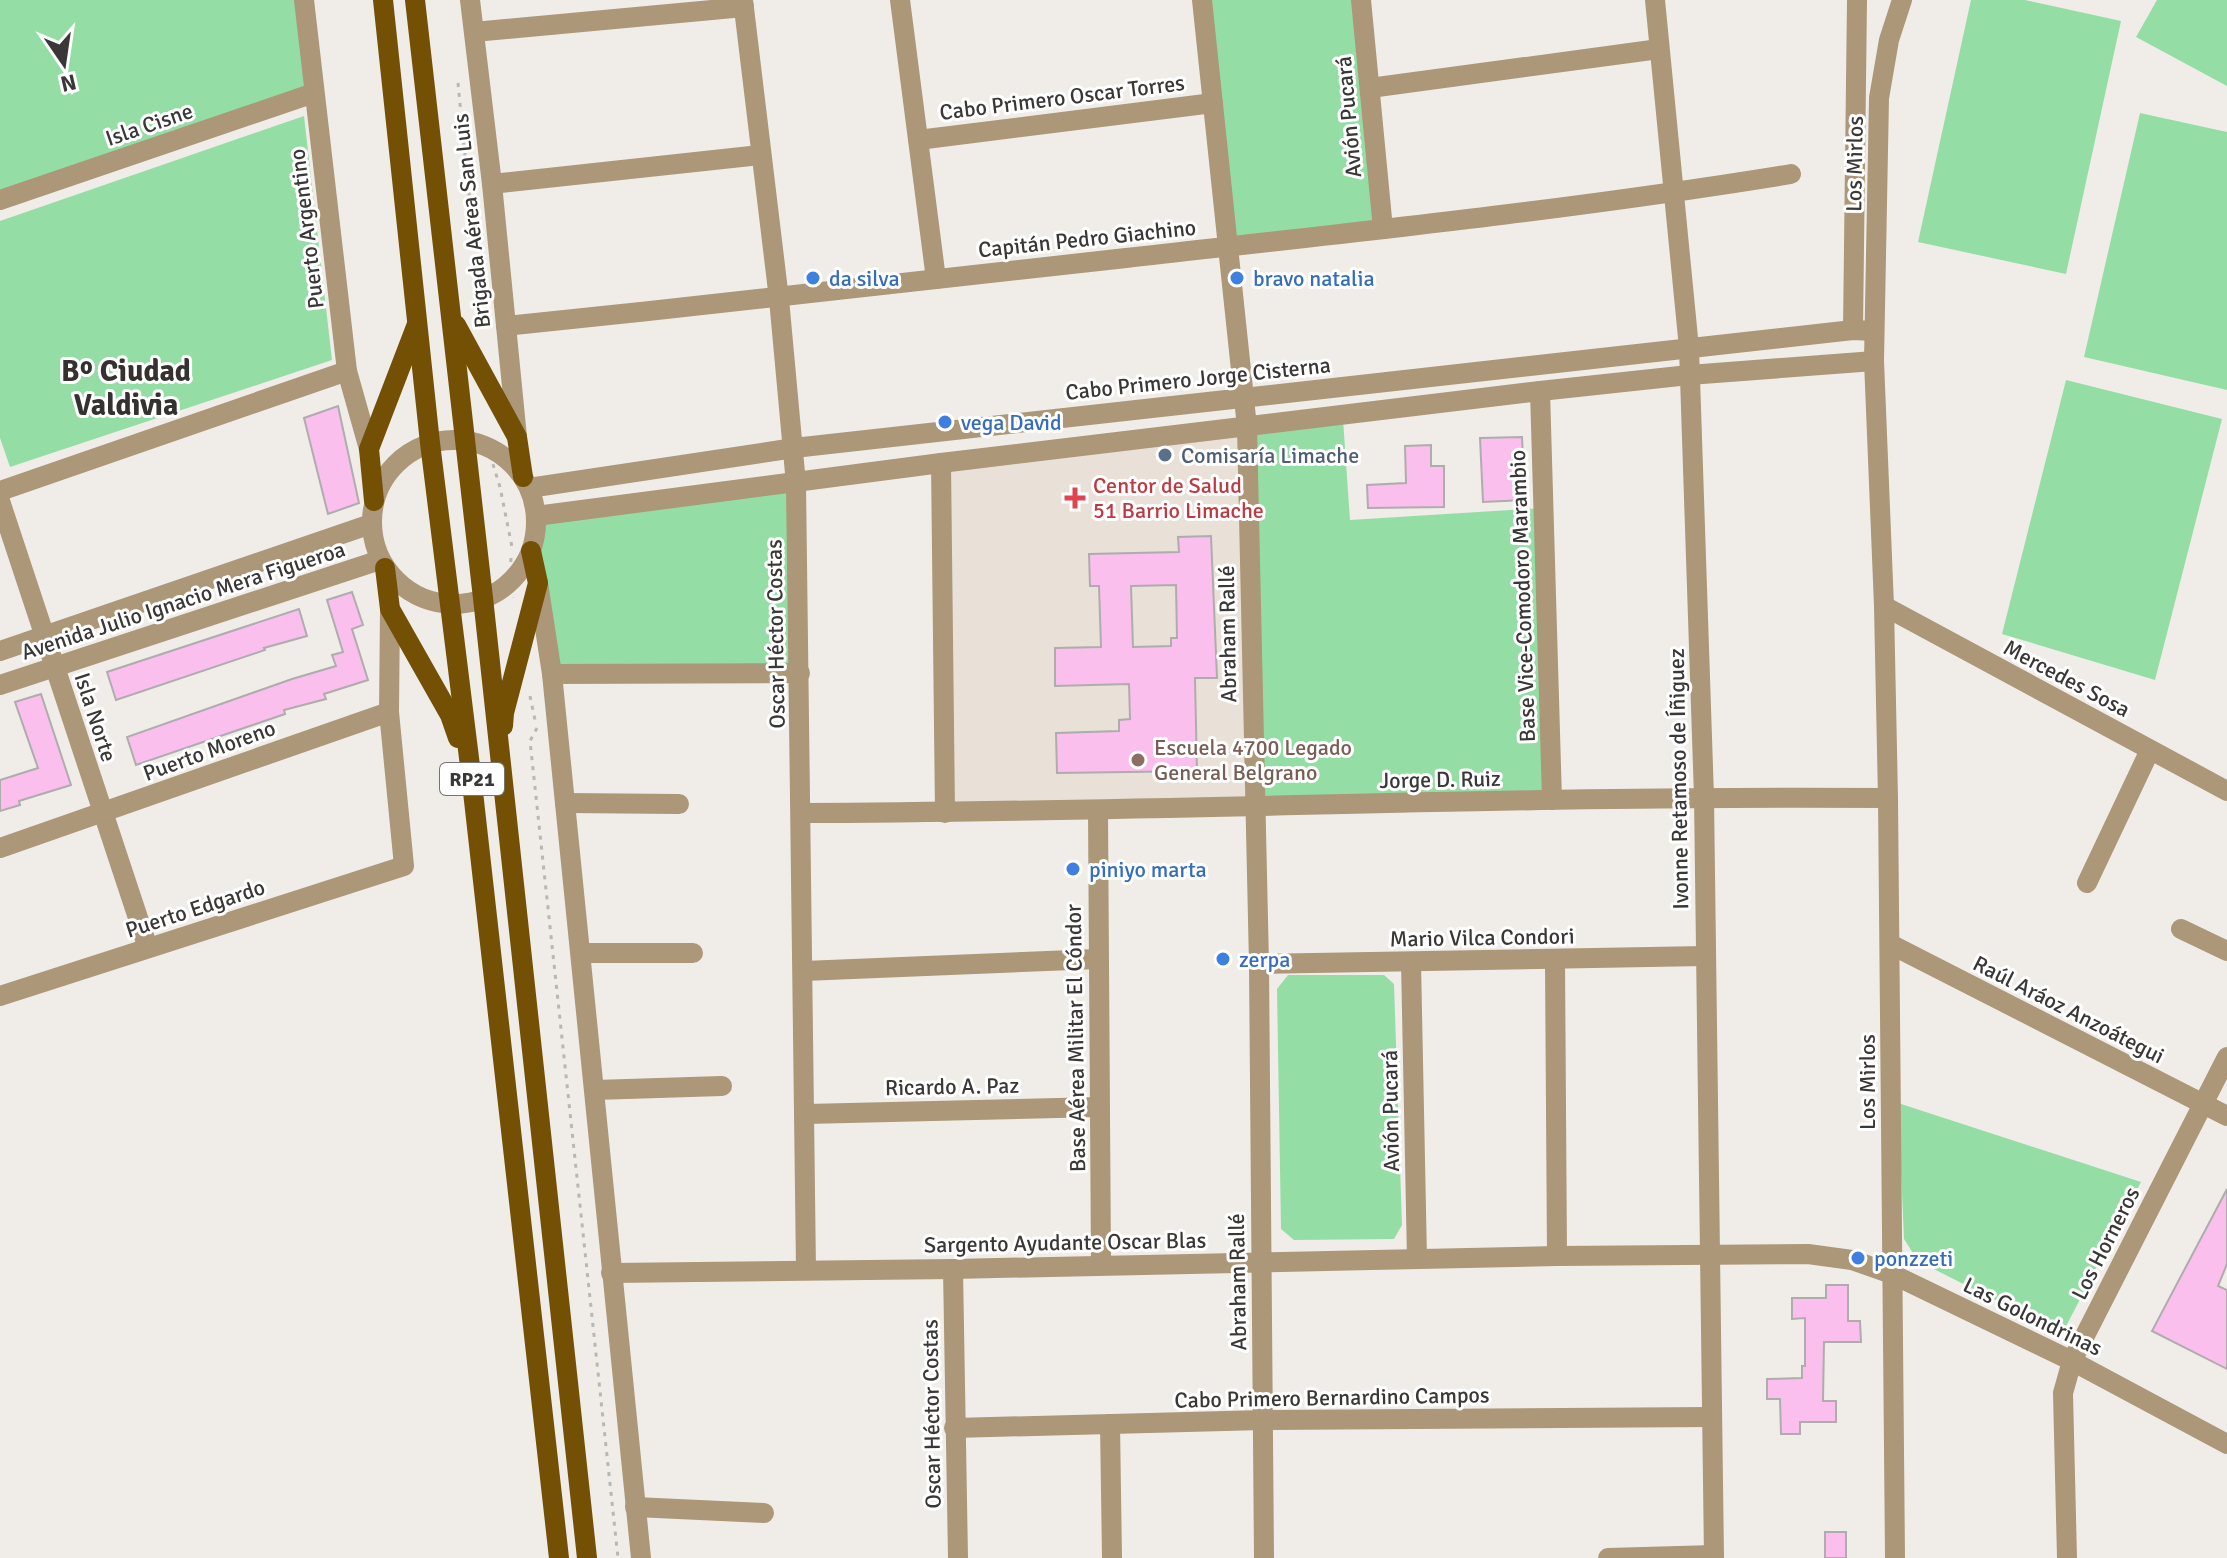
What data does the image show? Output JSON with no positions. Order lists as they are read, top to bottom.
{
  "streets": {
    "main road": ["RP21"],
    "street": [
      "Cabo Primero Oscar Torres",
      "Avión Pucará",
      "Isla Cisne",
      "Los Mirlos",
      "Brigada Aérea San Luis",
      "Puerto Argentino",
      "Capitán Pedro Giachino",
      "Cabo Primero Jorge Cisterna",
      "Base Vice-Comodoro Marambio",
      "Avenida Julio Ignacio Mera Figueroa",
      "Oscar Héctor Costas",
      "Abraham Rallé",
      "Mercedes Sosa",
      "Isla Norte",
      "Puerto Moreno",
      "Jorge D. Ruiz",
      "Ivonne Retamoso de Íñiguez",
      "Puerto Edgardo",
      "Mario Vilca Condori",
      "Raúl Aráoz Anzoátegui",
      "Base Aérea Militar El Cóndor",
      "Ricardo A. Paz",
      "Sargento Ayudante Oscar Blas",
      "Los Horneros",
      "Las Golondrinas",
      "Cabo Primero Bernardino Campos"
    ]
  },
  "crossings": [
    ["Cabo Primero Oscar Torres", "Abraham Rallé"],
    ["Avión Pucará", "Capitán Pedro Giachino"],
    ["Avión Pucará", "Mario Vilca Condori"],
    ["Avión Pucará", "Sargento Ayudante Oscar Blas"],
    ["Isla Cisne", "Puerto Argentino"],
    ["Los Mirlos", "Cabo Primero Jorge Cisterna"],
    ["Los Mirlos", "Mercedes Sosa"],
    ["Los Mirlos", "Jorge D. Ruiz"],
    ["Los Mirlos", "Raúl Aráoz Anzoátegui"],
    ["Los Mirlos", "Las Golondrinas"],
    ["Brigada Aérea San Luis", "Capitán Pedro Giachino"],
    ["Capitán Pedro Giachino", "Oscar Héctor Costas"],
    ["Capitán Pedro Giachino", "Abraham Rallé"],
    ["Capitán Pedro Giachino", "Ivonne Retamoso de Íñiguez"],
    ["Cabo Primero Jorge Cisterna", "Oscar Héctor Costas"],
    ["Cabo Primero Jorge Cisterna", "Abraham Rallé"],
    ["Cabo Primero Jorge Cisterna", "Ivonne Retamoso de Íñiguez"],
    ["Base Vice-Comodoro Marambio", "Jorge D. Ruiz"],
    ["Avenida Julio Ignacio Mera Figueroa", "Isla Norte"],
    ["Oscar Héctor Costas", "Jorge D. Ruiz"],
    ["Oscar Héctor Costas", "Ricardo A. Paz"],
    ["Oscar Héctor Costas", "Sargento Ayudante Oscar Blas"],
    ["Oscar Héctor Costas", "Cabo Primero Bernardino Campos"],
    ["Abraham Rallé", "Jorge D. Ruiz"],
    ["Abraham Rallé", "Mario Vilca Condori"],
    ["Abraham Rallé", "Sargento Ayudante Oscar Blas"],
    ["Abraham Rallé", "Cabo Primero Bernardino Campos"],
    ["Isla Norte", "Puerto Moreno"],
    ["Isla Norte", "Puerto Edgardo"],
    ["Puerto Moreno", "Puerto Edgardo"],
    ["Jorge D. Ruiz", "Ivonne Retamoso de Íñiguez"],
    ["Jorge D. Ruiz", "Base Aérea Militar El Cóndor"],
    ["Ivonne Retamoso de Íñiguez", "Mario Vilca Condori"],
    ["Ivonne Retamoso de Íñiguez", "Sargento Ayudante Oscar Blas"],
    ["Ivonne Retamoso de Íñiguez", "Las Golondrinas"],
    ["Ivonne Retamoso de Íñiguez", "Cabo Primero Bernardino Campos"],
    ["Raúl Aráoz Anzoátegui", "Los Horneros"],
    ["Base Aérea Militar El Cóndor", "Ricardo A. Paz"],
    ["Base Aérea Militar El Cóndor", "Sargento Ayudante Oscar Blas"],
    ["Sargento Ayudante Oscar Blas", "Las Golondrinas"],
    ["Los Horneros", "Las Golondrinas"]
  ],
  "districts": ["Bº Ciudad Valdivia"],
  "places": {
    "other": [
      "da silva",
      "bravo natalia",
      "vega David",
      "Comisaría Limache",
      "Escuela 4700 Legado General Belgrano",
      "piniyo marta",
      "zerpa",
      "ponzzeti"
    ],
    "health": ["Centor de Salud 51 Barrio Limache"]
  },
  "north": "bottom"
}
